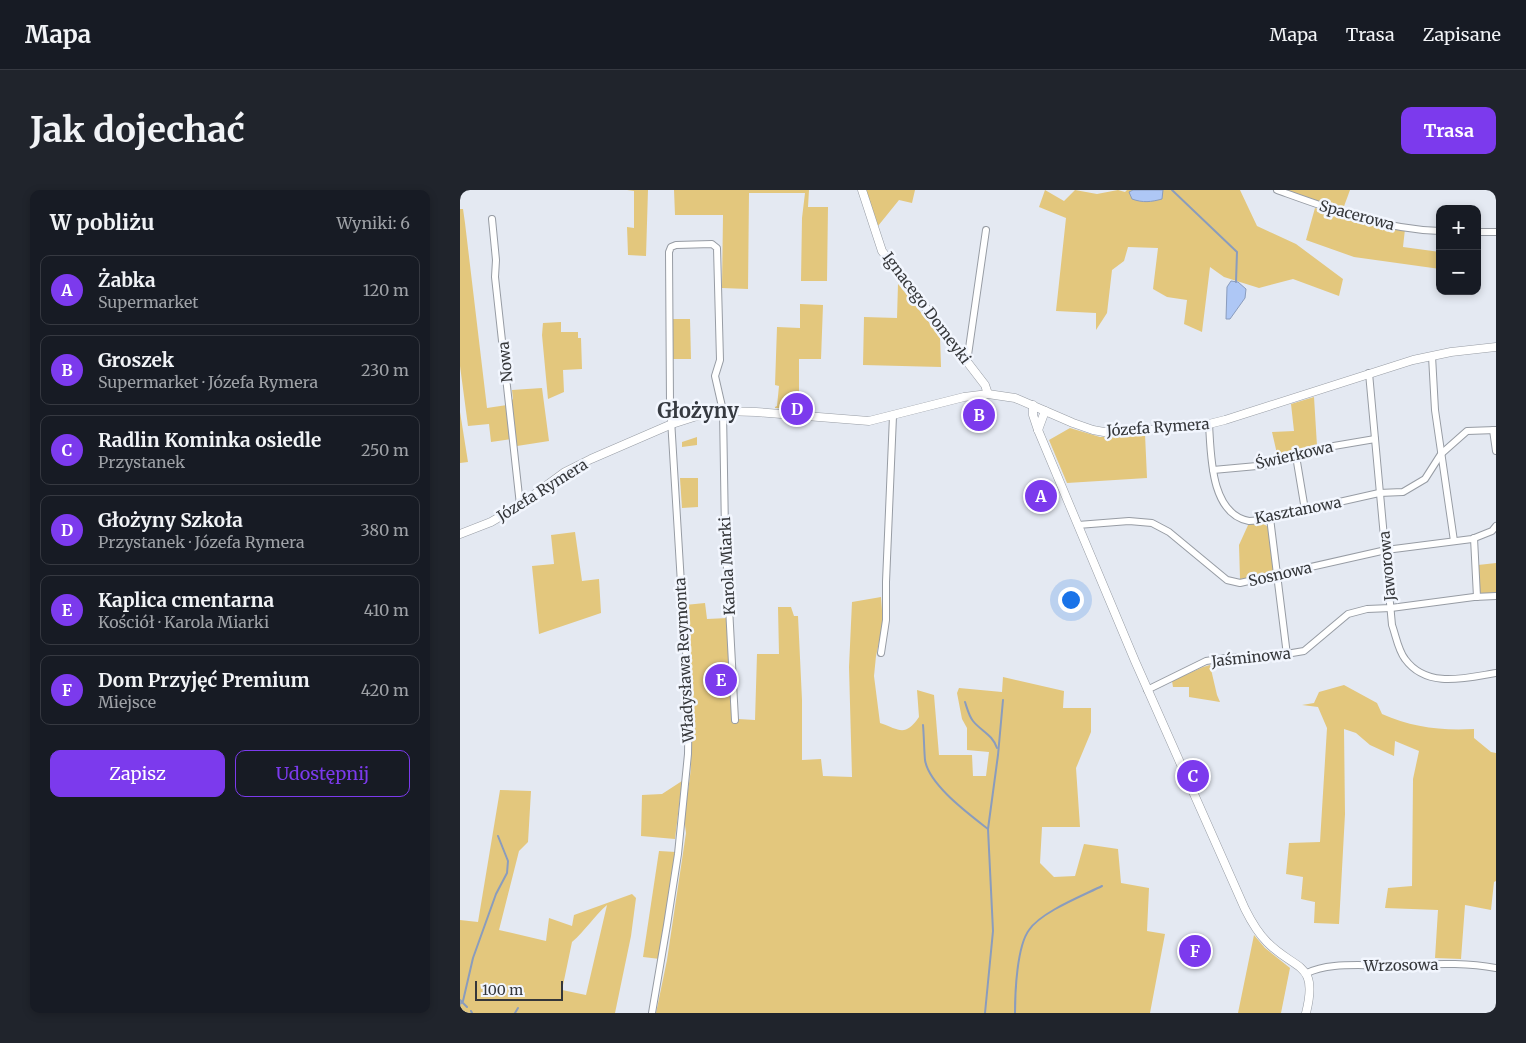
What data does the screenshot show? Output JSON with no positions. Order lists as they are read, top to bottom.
{
  "streets": {
    "street": [
      "Spacerowa",
      "Ignacego Domeyki",
      "Nowa",
      "Józefa Rymera",
      "Świerkowa",
      "Kasztanowa",
      "Karola Miarki",
      "Jaworowa",
      "Sosnowa",
      "Jaśminowa",
      "Władysława Reymonta",
      "Wrzosowa"
    ]
  },
  "crossings": [
    ["Ignacego Domeyki", "Józefa Rymera"],
    ["Nowa", "Józefa Rymera"],
    ["Józefa Rymera", "Kasztanowa"],
    ["Józefa Rymera", "Karola Miarki"],
    ["Józefa Rymera", "Jaworowa"],
    ["Józefa Rymera", "Władysława Reymonta"],
    ["Świerkowa", "Kasztanowa"],
    ["Świerkowa", "Jaworowa"],
    ["Kasztanowa", "Jaworowa"],
    ["Karola Miarki", "Władysława Reymonta"],
    ["Jaworowa", "Sosnowa"],
    ["Jaworowa", "Jaśminowa"]
  ],
  "districts": ["Głożyny"],
  "scale_bar": "100 m",
  "page": {
    "header": "Mapa",
    "nav": ["Mapa", "Trasa", "Zapisane"],
    "buttons": [
      "Trasa",
      ["Zapisz", "Udostępnij"]
    ],
    "title": "Jak dojechać",
    "heading": ["W pobliżu", "Wyniki: 6"],
    "map_buttons": ["+", "−"],
    "list": [
      {
        "mark": "A",
        "name": "Żabka",
        "note": "Supermarket",
        "value": "120 m"
      },
      {
        "mark": "B",
        "name": "Groszek",
        "note": "Supermarket · Józefa Rymera",
        "value": "230 m"
      },
      {
        "mark": "C",
        "name": "Radlin Kominka osiedle",
        "note": "Przystanek",
        "value": "250 m"
      },
      {
        "mark": "D",
        "name": "Głożyny Szkoła",
        "note": "Przystanek · Józefa Rymera",
        "value": "380 m"
      },
      {
        "mark": "E",
        "name": "Kaplica cmentarna",
        "note": "Kościół · Karola Miarki",
        "value": "410 m"
      },
      {
        "mark": "F",
        "name": "Dom Przyjęć Premium",
        "note": "Miejsce",
        "value": "420 m"
      }
    ],
    "pins": [
      "D",
      "B",
      "A",
      "E",
      "C",
      "F"
    ],
    "scale": "100 m"
  }
}
